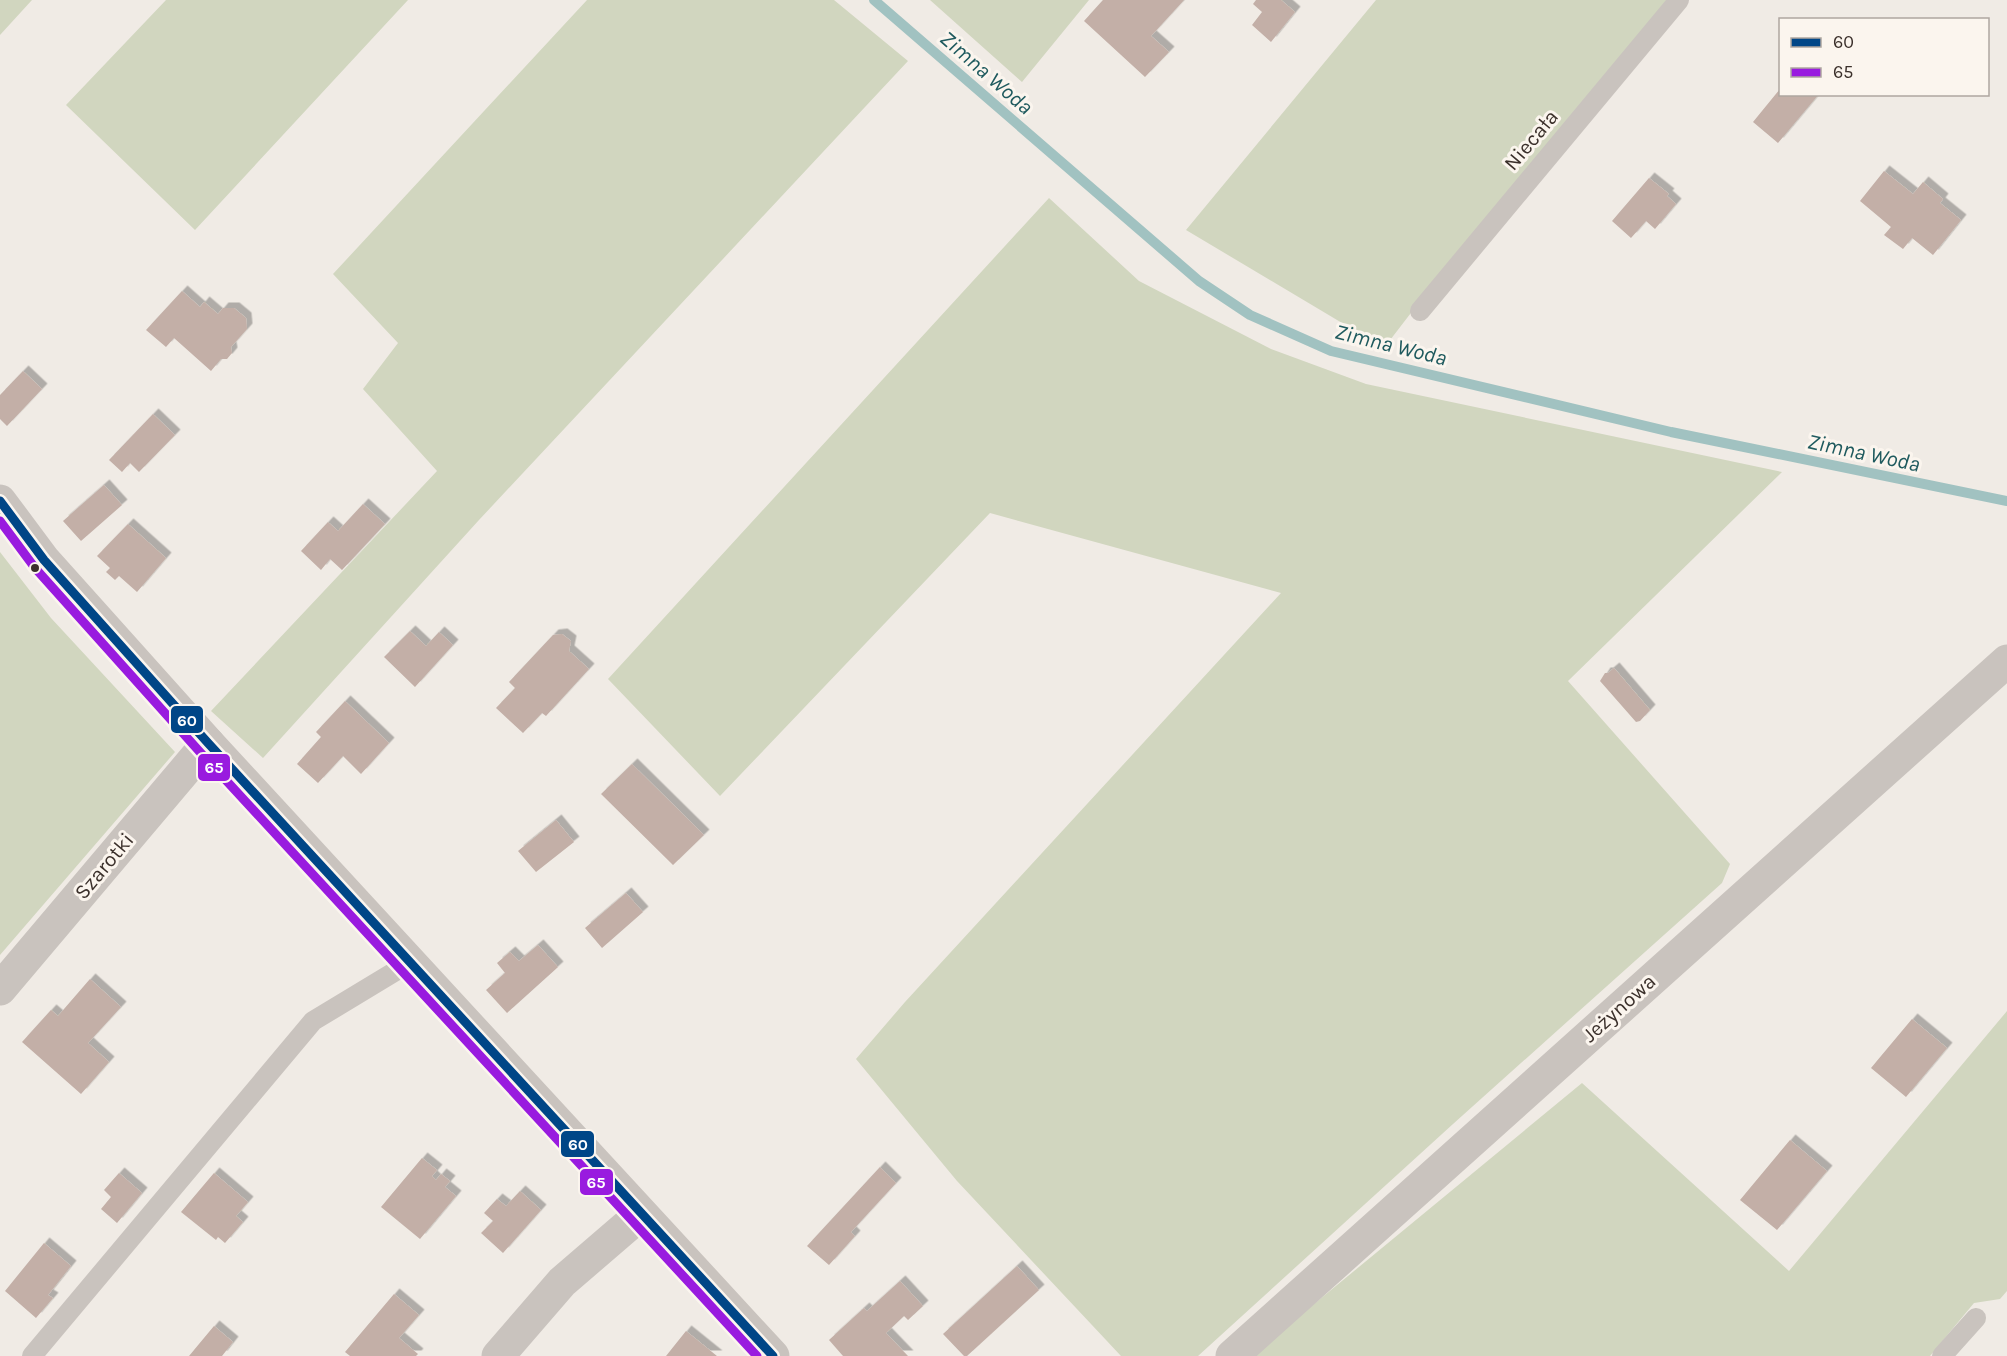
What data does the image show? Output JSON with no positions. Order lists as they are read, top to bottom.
{
  "streets": {
    "street": ["Szarotki", "Jeżynowa"],
    "lane": ["Niecała"]
  },
  "water": ["Zimna Woda"],
  "lines": ["transit line 60", "transit line 65"],
  "legend": ["60", "65"]
}
